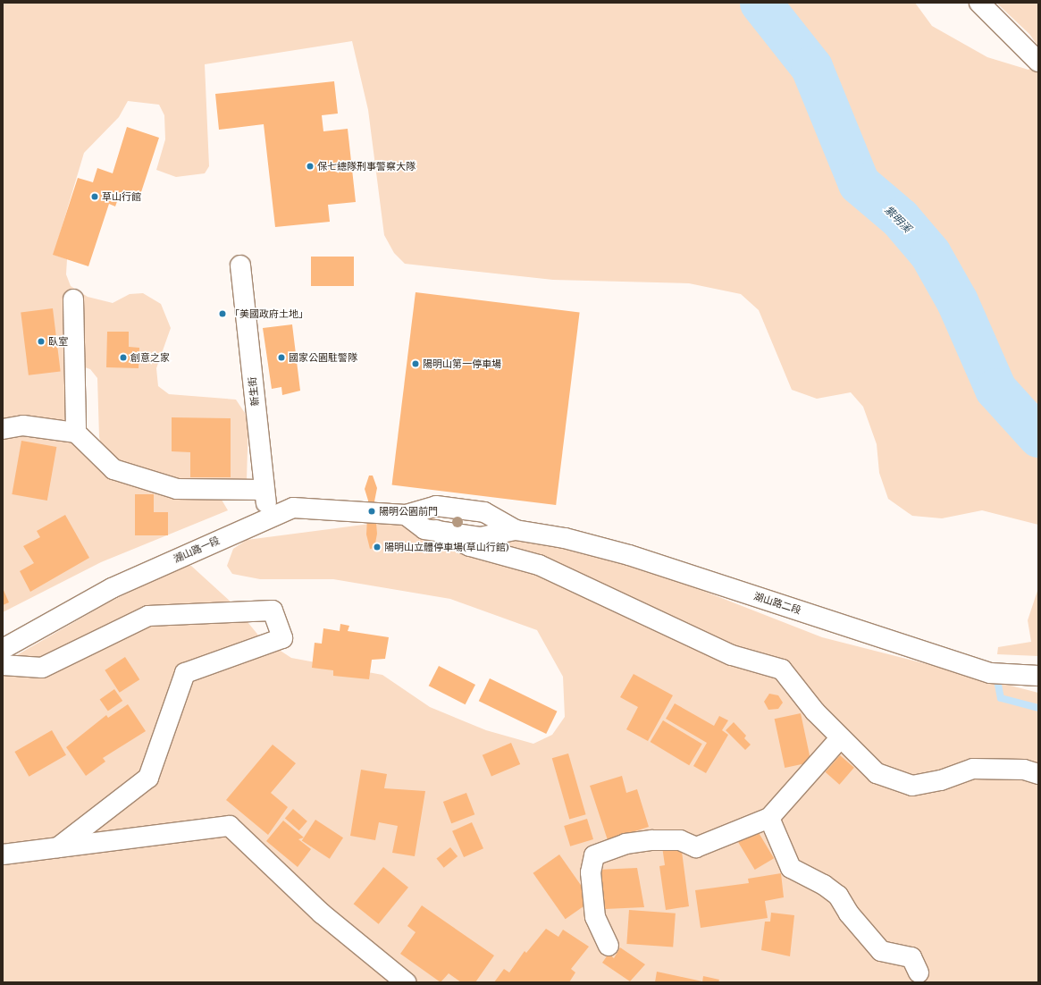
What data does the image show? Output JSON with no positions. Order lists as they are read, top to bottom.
{
  "streets": {
    "street": ["新生街", "湖山路一段", "湖山路二段"]
  },
  "crossings": [
    ["新生街", "湖山路一段"],
    ["湖山路一段", "湖山路二段"]
  ],
  "water": ["紫明溪"],
  "places": [
    "保七總隊刑事警察大隊",
    "草山行館",
    "「美國政府土地」",
    "臥室",
    "創意之家",
    "國家公園駐警隊",
    "陽明山第一停車場",
    "陽明公園前門",
    "陽明山立體停車場(草山行館)"
  ]
}
